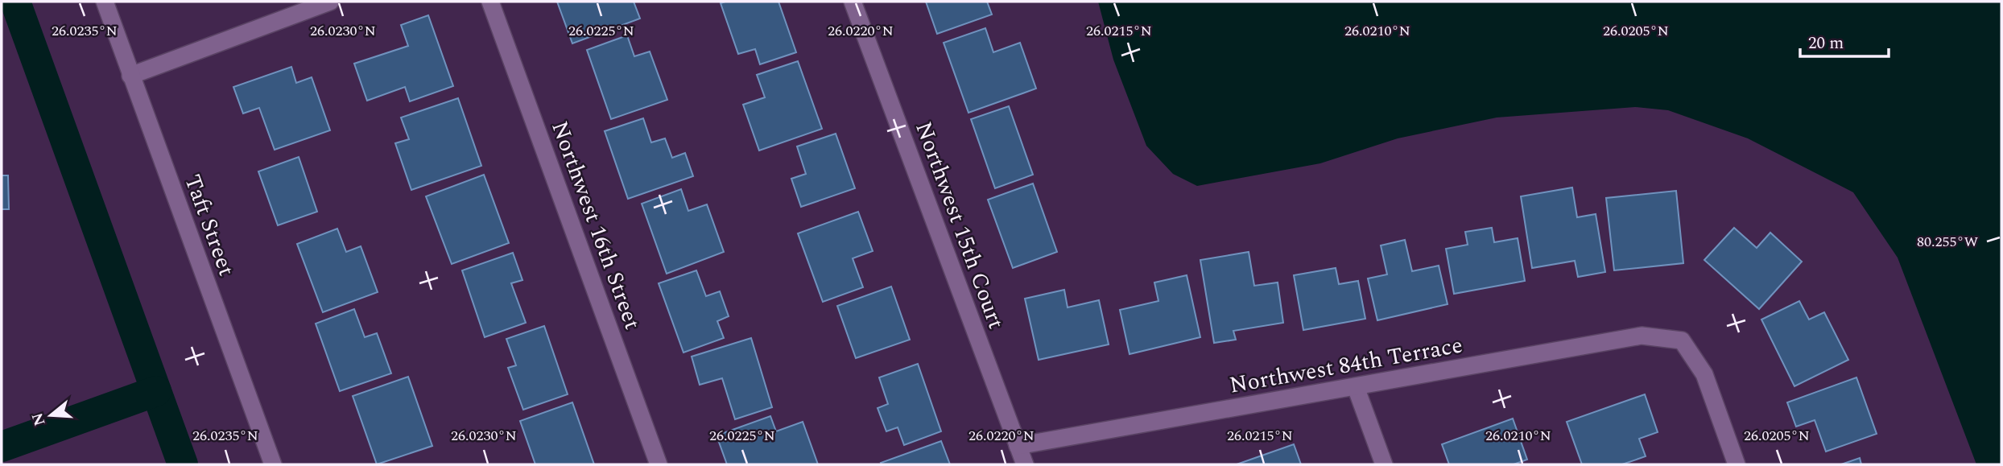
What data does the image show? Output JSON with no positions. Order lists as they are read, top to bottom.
{
  "streets": {
    "street": [
      "Taft Street",
      "Northwest 16th Street",
      "Northwest 15th Court",
      "Northwest 84th Terrace"
    ]
  },
  "crossings": [
    ["Northwest 15th Court", "Northwest 84th Terrace"]
  ],
  "scale_bar": "20 m",
  "north": "left",
  "coordinates": [
    "26.0235°N",
    "26.0230°N",
    "26.0225°N",
    "26.0220°N",
    "26.0215°N",
    "26.0210°N",
    "26.0205°N",
    "80.255°W"
  ]
}
